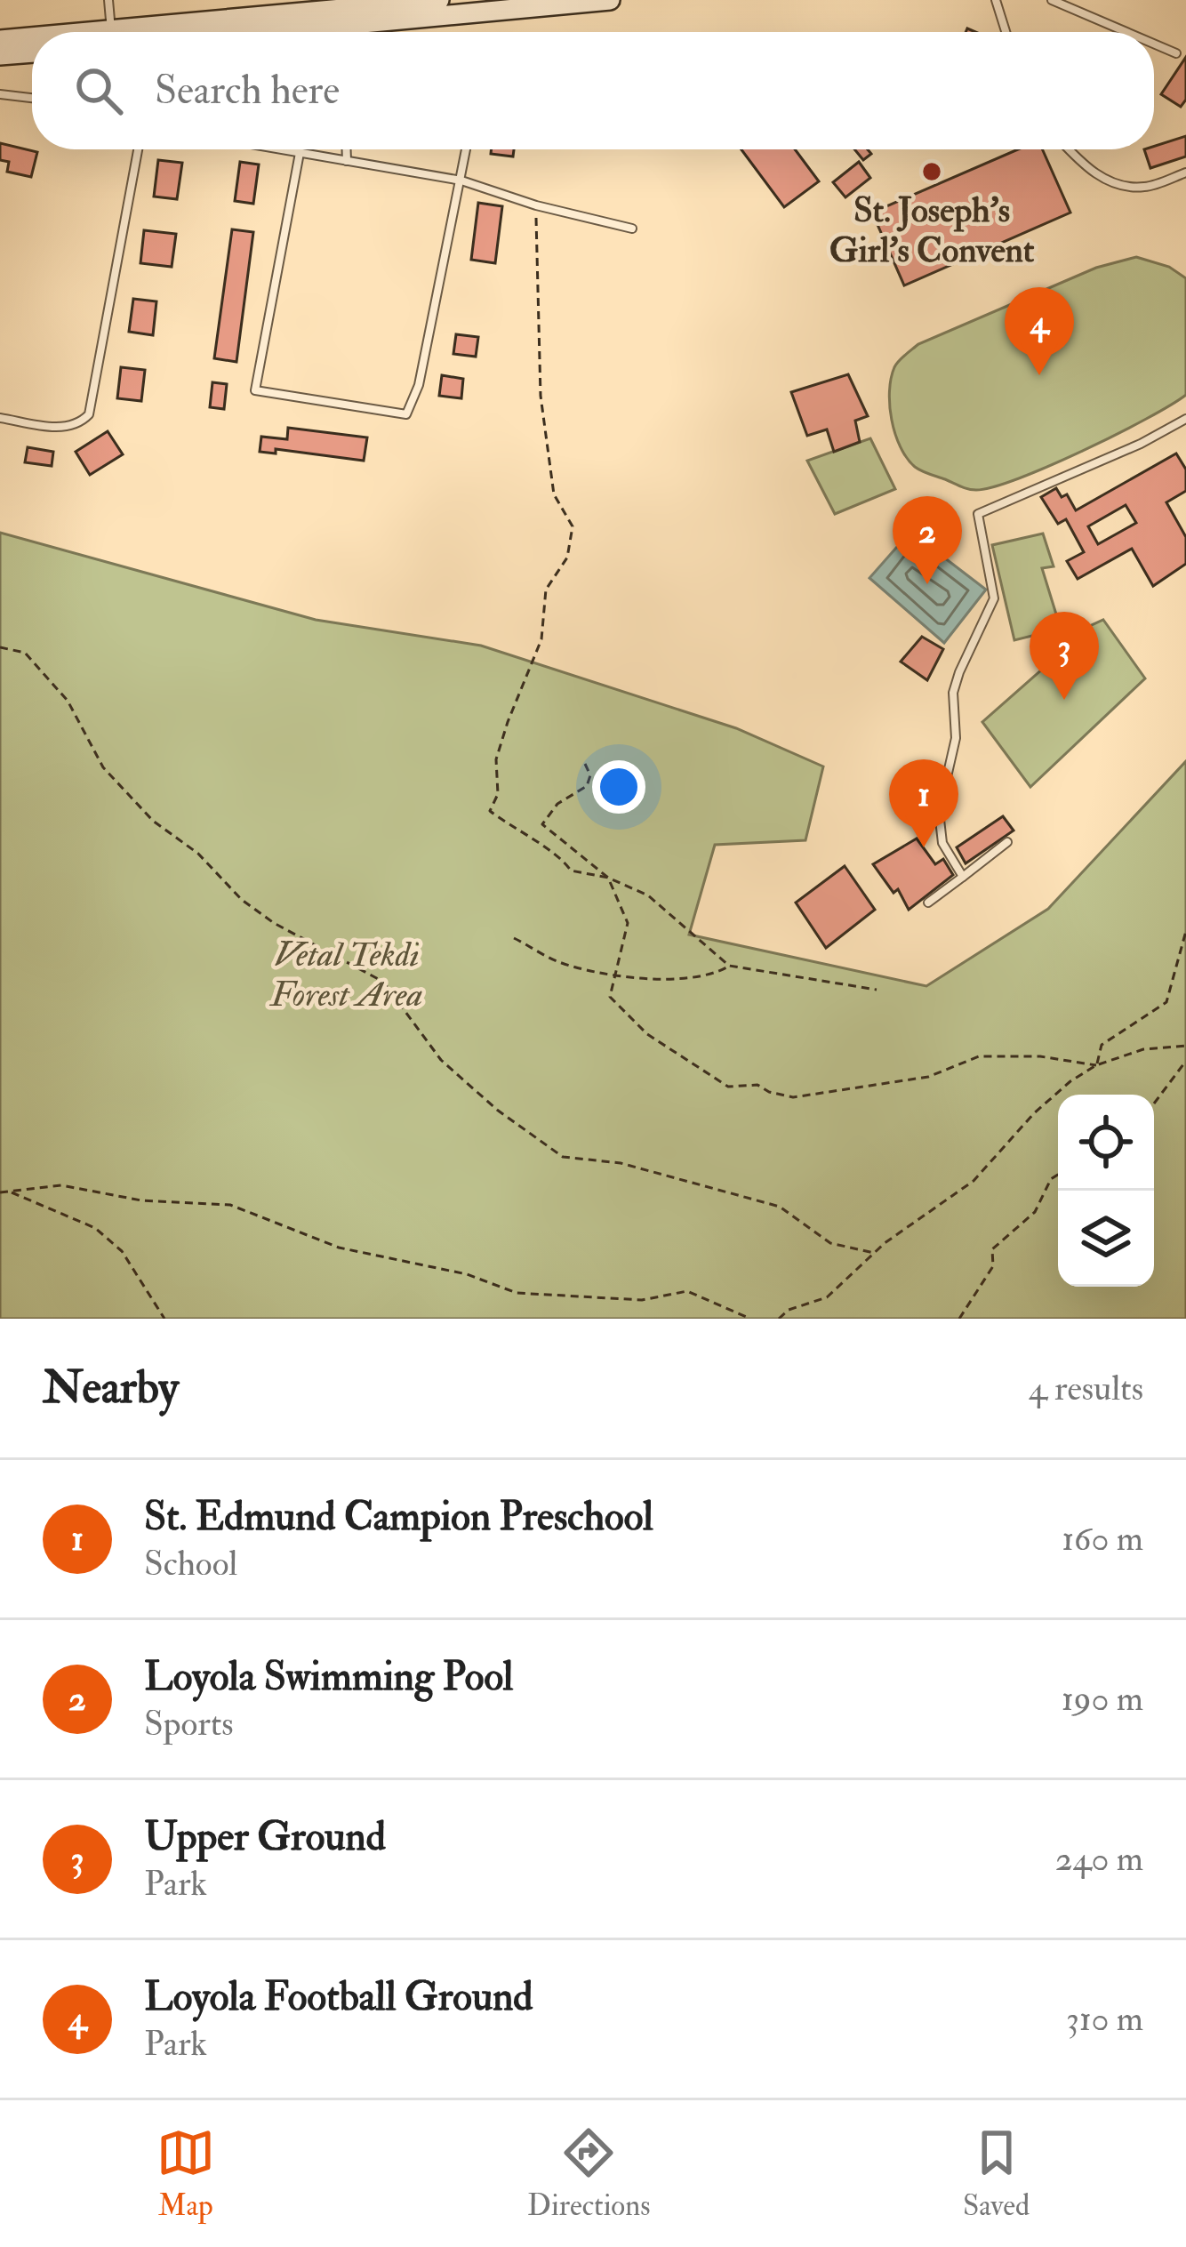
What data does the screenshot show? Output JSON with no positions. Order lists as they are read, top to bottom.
{
  "parks": ["Vetal Tekdi Forest Area"],
  "places": ["St. Joseph's Girl's Convent"],
  "page": {
    "search": "Search here",
    "pins": [
      "4",
      "2",
      "3",
      "1"
    ],
    "heading": ["Nearby", "4 results"],
    "list": [
      {
        "mark": "1",
        "name": "St. Edmund Campion Preschool",
        "note": "School",
        "value": "160 m"
      },
      {
        "mark": "2",
        "name": "Loyola Swimming Pool",
        "note": "Sports",
        "value": "190 m"
      },
      {
        "mark": "3",
        "name": "Upper Ground",
        "note": "Park",
        "value": "240 m"
      },
      {
        "mark": "4",
        "name": "Loyola Football Ground",
        "note": "Park",
        "value": "310 m"
      }
    ],
    "nav": ["Map", "Directions", "Saved"]
  }
}
